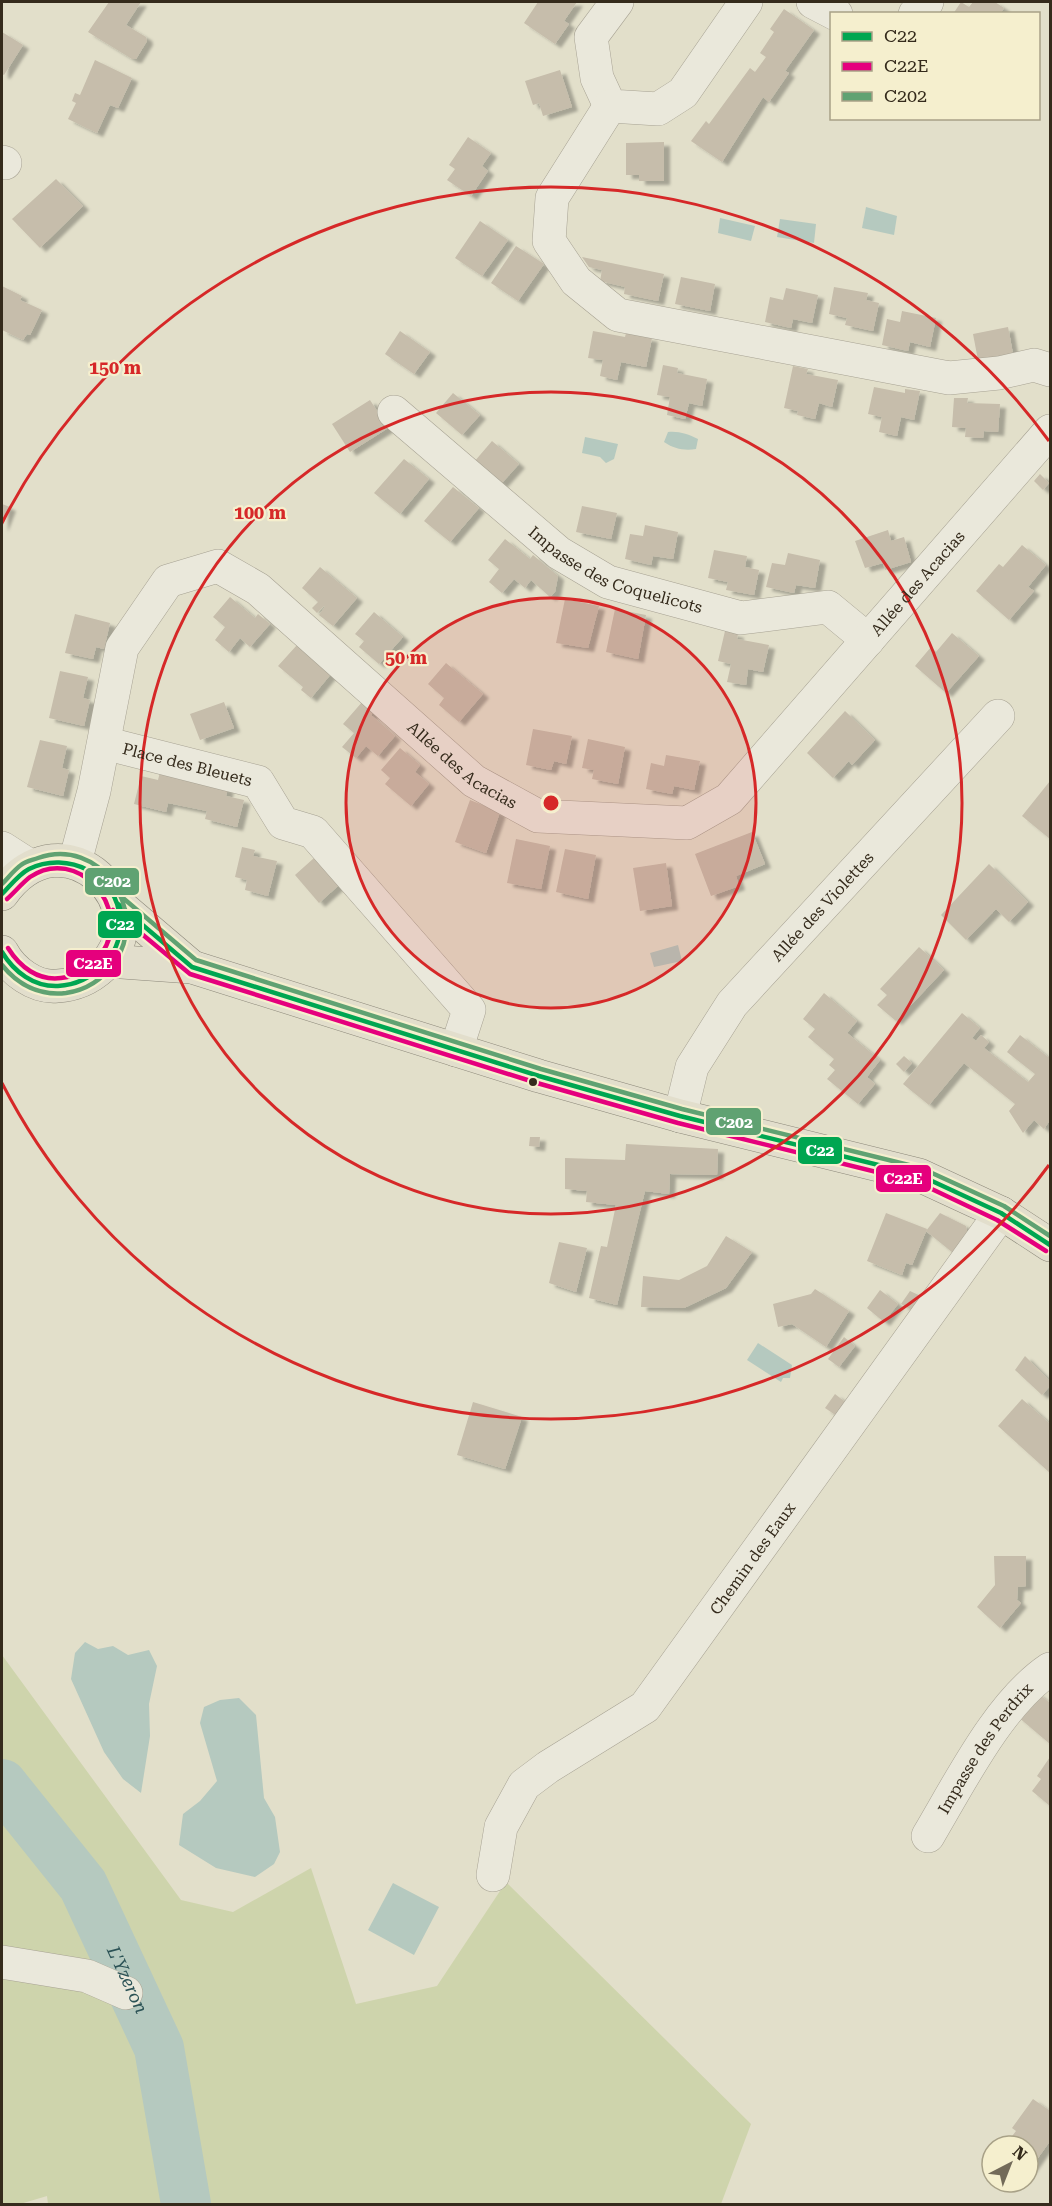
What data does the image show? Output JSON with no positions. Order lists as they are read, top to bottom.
{
  "streets": {
    "street": [
      "Impasse des Coquelicots",
      "Allée des Acacias",
      "Place des Bleuets",
      "Allée des Violettes",
      "Chemin des Eaux",
      "Impasse des Perdrix"
    ]
  },
  "crossings": [
    ["Impasse des Coquelicots", "Allée des Acacias"],
    ["Allée des Acacias", "Place des Bleuets"]
  ],
  "water": ["L'Yzeron"],
  "lines": ["transit line C202", "transit line C22", "transit line C22E"],
  "legend": ["C22", "C22E", "C202"],
  "north": "top right",
  "rings": ["150 m", "100 m", "50 m"]
}
